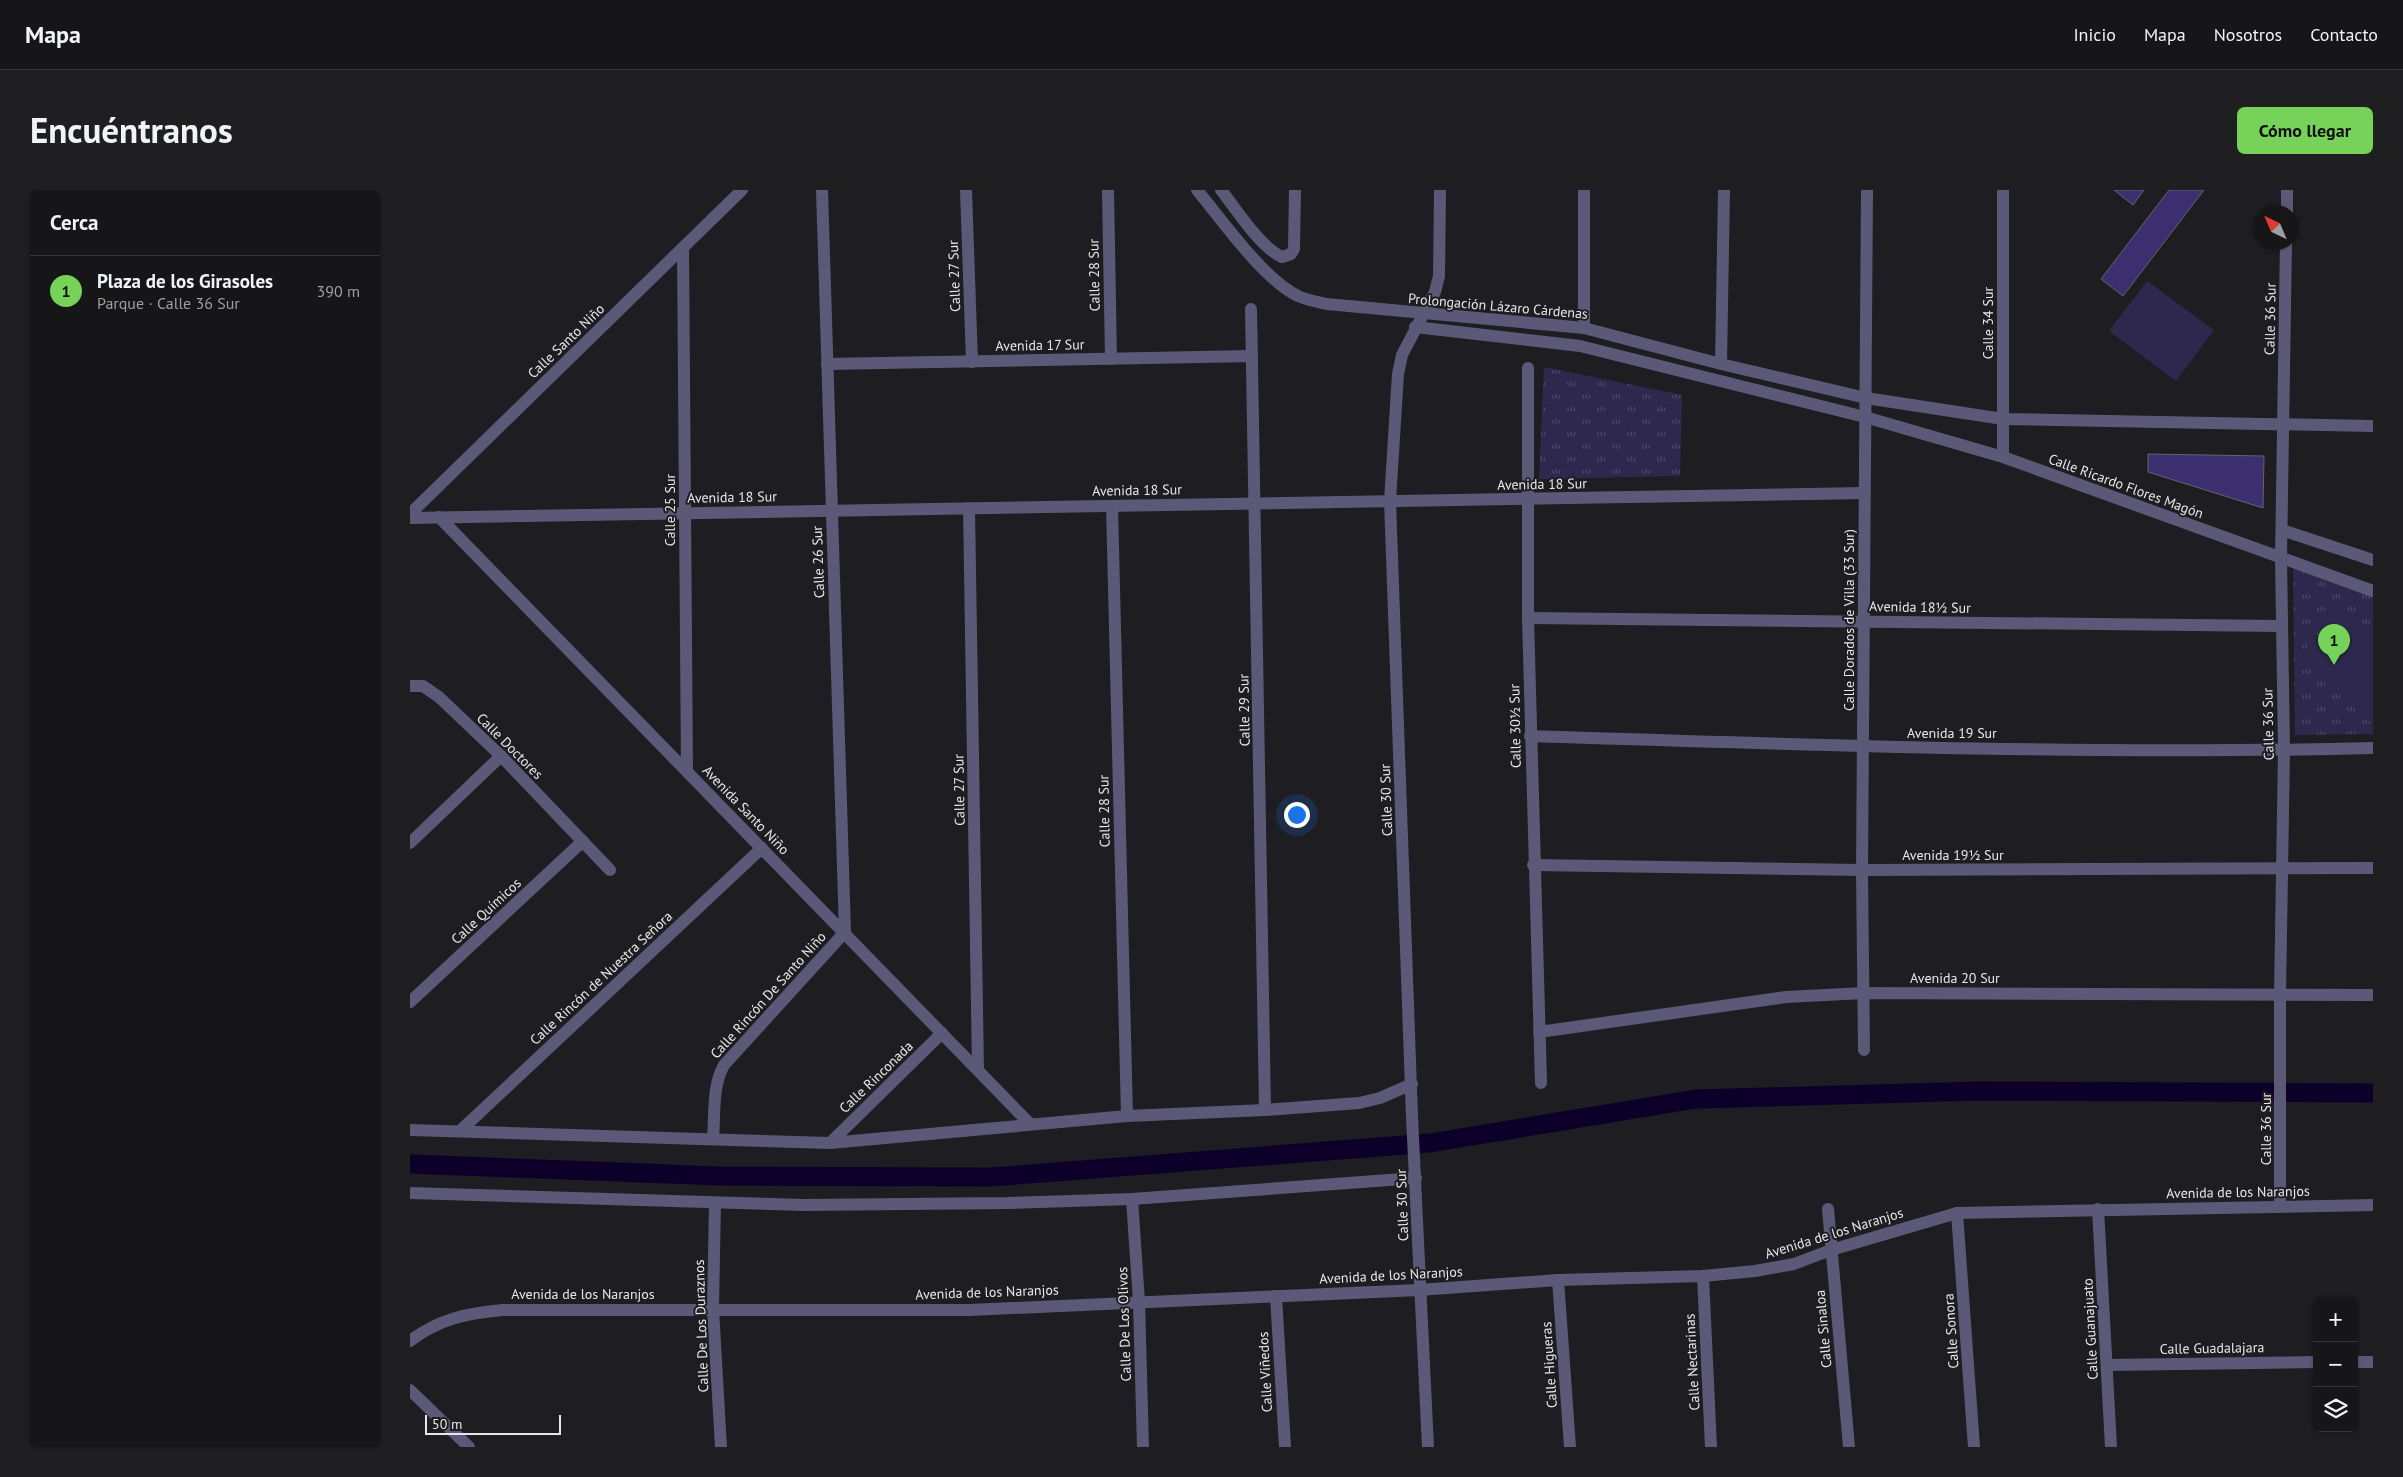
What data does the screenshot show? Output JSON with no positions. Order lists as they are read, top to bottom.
{
  "streets": {
    "street": [
      "Calle 28 Sur",
      "Calle 27 Sur",
      "Prolongación Lázaro Cárdenas",
      "Calle 36 Sur",
      "Calle 34 Sur",
      "Calle Santo Niño",
      "Avenida 17 Sur",
      "Avenida 18 Sur",
      "Calle Ricardo Flores Magón",
      "Calle 25 Sur",
      "Calle 26 Sur",
      "Avenida 18½ Sur",
      "Calle Dorados de Villa (33 Sur)",
      "Calle 29 Sur",
      "Calle 30½ Sur",
      "Avenida 19 Sur",
      "Calle Doctores",
      "Calle 30 Sur",
      "Avenida Santo Niño",
      "Avenida 19½ Sur",
      "Calle Químicos",
      "Calle Rincón de Nuestra Señora",
      "Avenida 20 Sur",
      "Calle Rincón De Santo Niño",
      "Calle Rinconada",
      "Avenida de los Naranjos",
      "Calle De Los Olivos",
      "Calle De Los Duraznos",
      "Calle Sinaloa",
      "Calle Guanajuato",
      "Calle Sonora",
      "Calle Guadalajara",
      "Calle Nectarinas",
      "Calle Higueras",
      "Calle Viñedos"
    ]
  },
  "crossings": [
    ["Calle 28 Sur", "Avenida 17 Sur"],
    ["Calle 28 Sur", "Avenida 18 Sur"],
    ["Calle 27 Sur", "Avenida 17 Sur"],
    ["Calle 27 Sur", "Avenida 18 Sur"],
    ["Calle 27 Sur", "Avenida Santo Niño"],
    ["Prolongación Lázaro Cárdenas", "Calle Ricardo Flores Magón"],
    ["Prolongación Lázaro Cárdenas", "Calle Dorados de Villa (33 Sur)"],
    ["Prolongación Lázaro Cárdenas", "Calle 30 Sur"],
    ["Calle 36 Sur", "Calle Ricardo Flores Magón"],
    ["Calle 36 Sur", "Avenida 18½ Sur"],
    ["Calle 36 Sur", "Avenida 19 Sur"],
    ["Calle 36 Sur", "Avenida 19½ Sur"],
    ["Calle 36 Sur", "Avenida 20 Sur"],
    ["Calle 36 Sur", "Avenida de los Naranjos"],
    ["Calle 34 Sur", "Calle Ricardo Flores Magón"],
    ["Calle Santo Niño", "Calle 25 Sur"],
    ["Avenida 17 Sur", "Calle 26 Sur"],
    ["Avenida 17 Sur", "Calle 29 Sur"],
    ["Avenida 18 Sur", "Calle 25 Sur"],
    ["Avenida 18 Sur", "Calle 26 Sur"],
    ["Avenida 18 Sur", "Calle Dorados de Villa (33 Sur)"],
    ["Avenida 18 Sur", "Calle 29 Sur"],
    ["Avenida 18 Sur", "Calle 30½ Sur"],
    ["Avenida 18 Sur", "Calle 30 Sur"],
    ["Avenida 18 Sur", "Avenida Santo Niño"],
    ["Calle Ricardo Flores Magón", "Calle Dorados de Villa (33 Sur)"],
    ["Calle 25 Sur", "Avenida Santo Niño"],
    ["Calle 26 Sur", "Avenida Santo Niño"],
    ["Calle 26 Sur", "Calle Rincón De Santo Niño"],
    ["Avenida 18½ Sur", "Calle Dorados de Villa (33 Sur)"],
    ["Avenida 18½ Sur", "Calle 30½ Sur"],
    ["Calle Dorados de Villa (33 Sur)", "Avenida 19 Sur"],
    ["Calle Dorados de Villa (33 Sur)", "Avenida 19½ Sur"],
    ["Calle Dorados de Villa (33 Sur)", "Avenida 20 Sur"],
    ["Calle 30½ Sur", "Avenida 19 Sur"],
    ["Calle 30½ Sur", "Avenida 19½ Sur"],
    ["Calle 30½ Sur", "Avenida 20 Sur"],
    ["Calle Doctores", "Calle Químicos"],
    ["Calle 30 Sur", "Avenida de los Naranjos"],
    ["Avenida Santo Niño", "Calle Rincón de Nuestra Señora"],
    ["Avenida Santo Niño", "Calle Rincón De Santo Niño"],
    ["Avenida Santo Niño", "Calle Rinconada"],
    ["Avenida de los Naranjos", "Calle De Los Olivos"],
    ["Avenida de los Naranjos", "Calle De Los Duraznos"],
    ["Avenida de los Naranjos", "Calle Sinaloa"],
    ["Avenida de los Naranjos", "Calle Guanajuato"],
    ["Avenida de los Naranjos", "Calle Sonora"],
    ["Avenida de los Naranjos", "Calle Nectarinas"],
    ["Avenida de los Naranjos", "Calle Higueras"],
    ["Avenida de los Naranjos", "Calle Viñedos"],
    ["Calle Guanajuato", "Calle Guadalajara"]
  ],
  "scale_bar": "50 m",
  "north": "top left",
  "page": {
    "header": "Mapa",
    "nav": [
      "Inicio",
      "Mapa",
      "Nosotros",
      "Contacto"
    ],
    "title": "Encuéntranos",
    "buttons": "Cómo llegar",
    "heading": "Cerca",
    "list": [
      {
        "mark": "1",
        "name": "Plaza de los Girasoles",
        "note": "Parque · Calle 36 Sur",
        "value": "390 m"
      }
    ],
    "pins": "1",
    "map_buttons": ["+", "−"],
    "scale": "50 m"
  }
}
